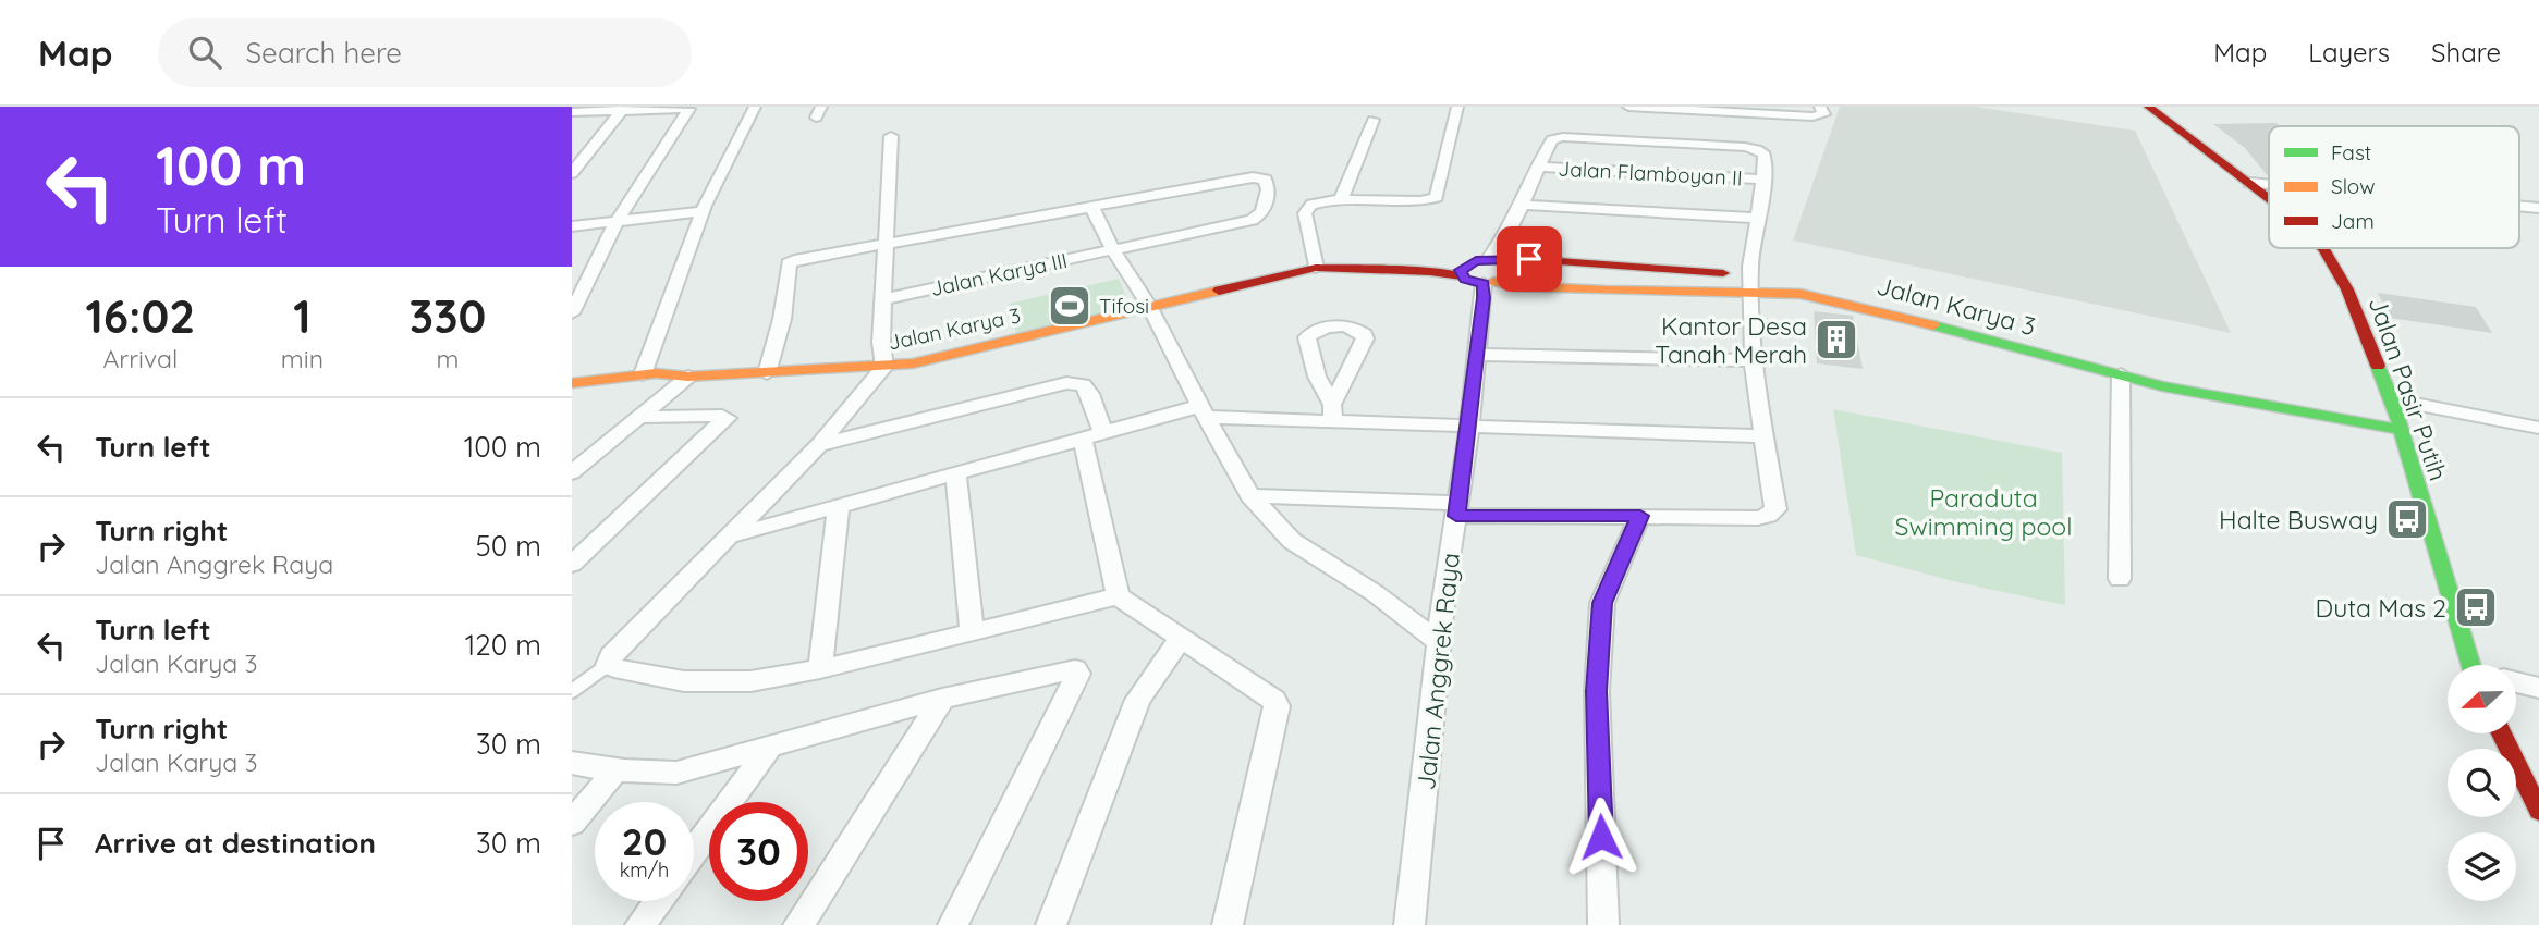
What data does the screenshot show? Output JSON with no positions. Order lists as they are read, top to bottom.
{
  "streets": {
    "main road": ["Jalan Karya 3", "Jalan Pasir Putih"],
    "street": ["Jalan Flamboyan II", "Jalan Karya III", "Jalan Anggrek Raya"]
  },
  "crossings": [
    ["Jalan Karya 3", "Jalan Pasir Putih"],
    ["Jalan Karya 3", "Jalan Anggrek Raya"]
  ],
  "parks": ["Paraduta Swimming pool"],
  "places": {
    "sports": ["Tifosi"],
    "building": ["Kantor Desa Tanah Merah"],
    "bus stop": ["Halte Busway", "Duta Mas 2"]
  },
  "legend": ["Fast", "Slow", "Jam"],
  "north": "left",
  "page": {
    "header": "Map",
    "search": "Search here",
    "nav": ["Map", "Layers", "Share"],
    "turn": ["100 m", "Turn left"],
    "eta": [
      "16:02",
      "Arrival",
      "1",
      "min",
      "330",
      "m"
    ],
    "list": [
      {
        "name": "Turn left",
        "value": "100 m"
      },
      {
        "name": "Turn right",
        "note": "Jalan Anggrek Raya",
        "value": "50 m"
      },
      {
        "name": "Turn left",
        "note": "Jalan Karya 3",
        "value": "120 m"
      },
      {
        "name": "Turn right",
        "note": "Jalan Karya 3",
        "value": "30 m"
      },
      {
        "name": "Arrive at destination",
        "value": "30 m"
      }
    ],
    "speed": "20 km/h",
    "limit": "30"
  }
}
